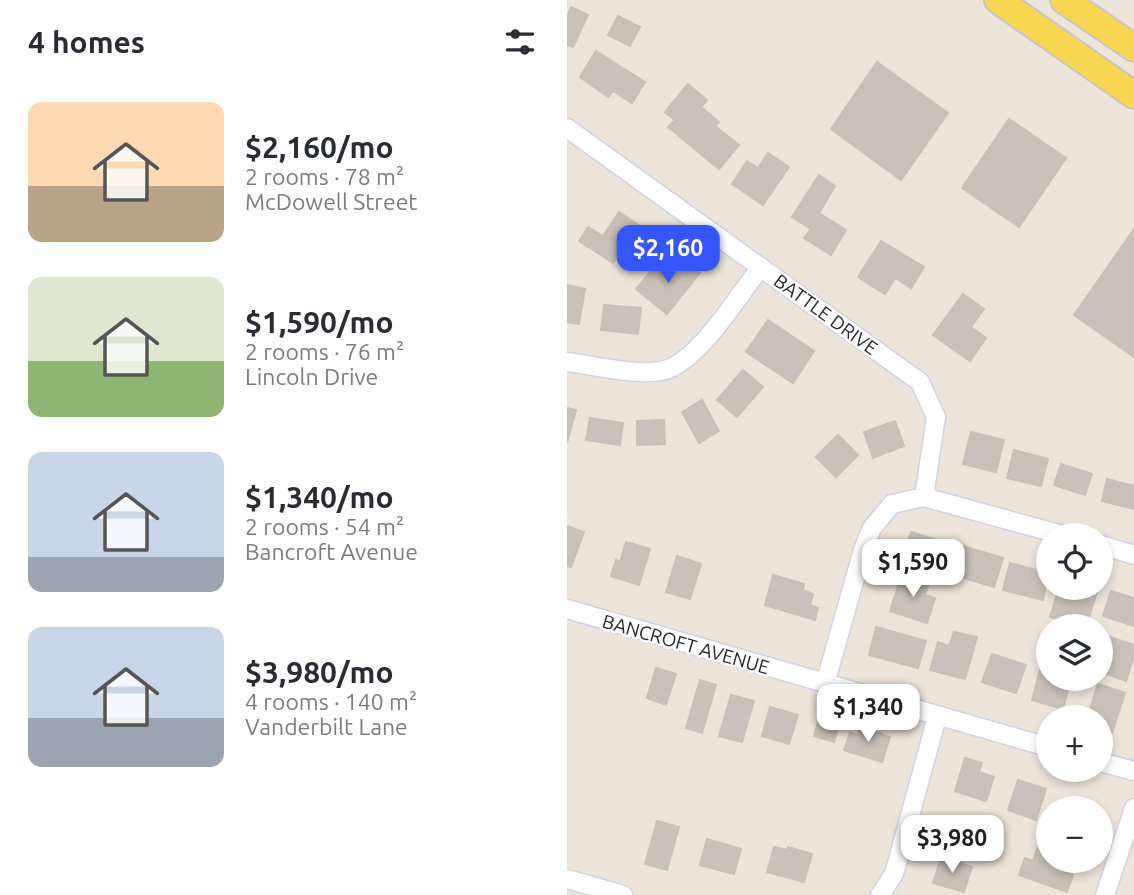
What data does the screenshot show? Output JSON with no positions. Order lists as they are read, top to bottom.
{
  "streets": {
    "street": ["BATTLE DRIVE", "BANCROFT AVENUE"]
  },
  "page": {
    "heading": "4 homes",
    "list": [
      {
        "name": "$2,160/mo",
        "note": "2 rooms · 78 m² · McDowell Street"
      },
      {
        "name": "$1,590/mo",
        "note": "2 rooms · 76 m² · Lincoln Drive"
      },
      {
        "name": "$1,340/mo",
        "note": "2 rooms · 54 m² · Bancroft Avenue"
      },
      {
        "name": "$3,980/mo",
        "note": "4 rooms · 140 m² · Vanderbilt Lane"
      }
    ],
    "price": [
      "$2,160",
      "$1,590",
      "$1,340",
      "$3,980"
    ],
    "map_buttons": ["+", "−"]
  }
}
